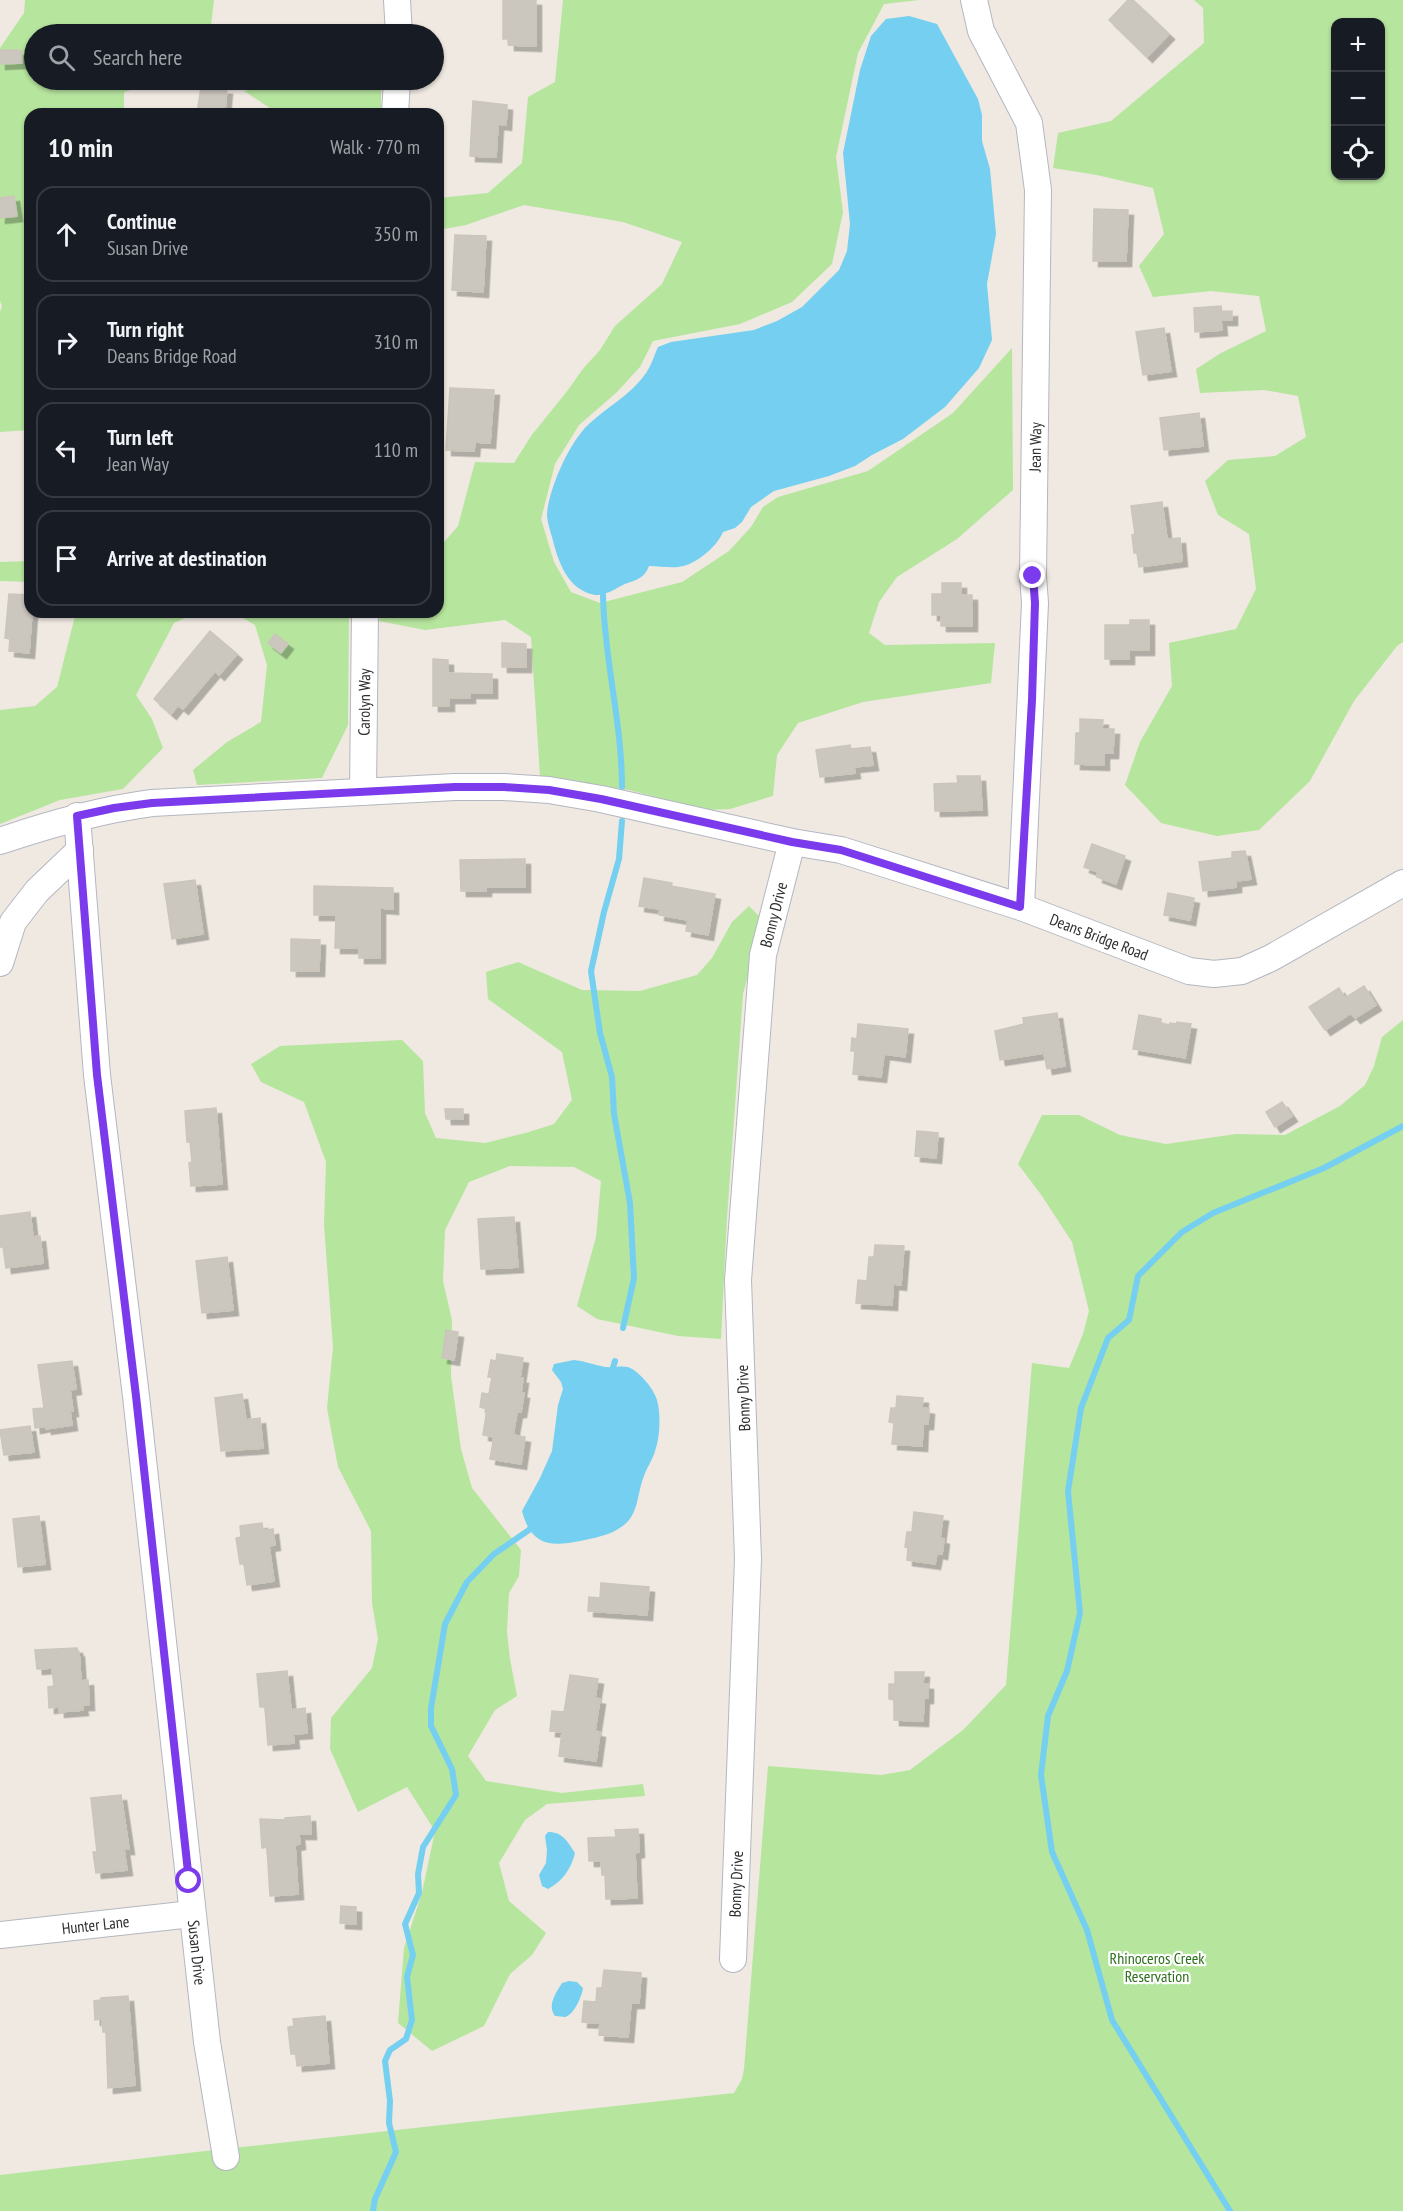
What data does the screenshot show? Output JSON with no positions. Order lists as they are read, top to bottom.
{
  "streets": {
    "street": [
      "Jean Way",
      "Carolyn Way",
      "Bonny Drive",
      "Deans Bridge Road",
      "Hunter Lane",
      "Susan Drive"
    ]
  },
  "crossings": [
    ["Jean Way", "Deans Bridge Road"],
    ["Carolyn Way", "Deans Bridge Road"],
    ["Bonny Drive", "Deans Bridge Road"],
    ["Deans Bridge Road", "Susan Drive"],
    ["Hunter Lane", "Susan Drive"]
  ],
  "parks": ["Rhinoceros Creek Reservation"],
  "page": {
    "map_buttons": ["+", "−"],
    "search": "Search here",
    "heading": ["10 min", "Walk · 770 m"],
    "list": [
      ["Continue", "Susan Drive", "350 m"],
      ["Turn right", "Deans Bridge Road", "310 m"],
      ["Turn left", "Jean Way", "110 m"],
      "Arrive at destination"
    ]
  }
}
